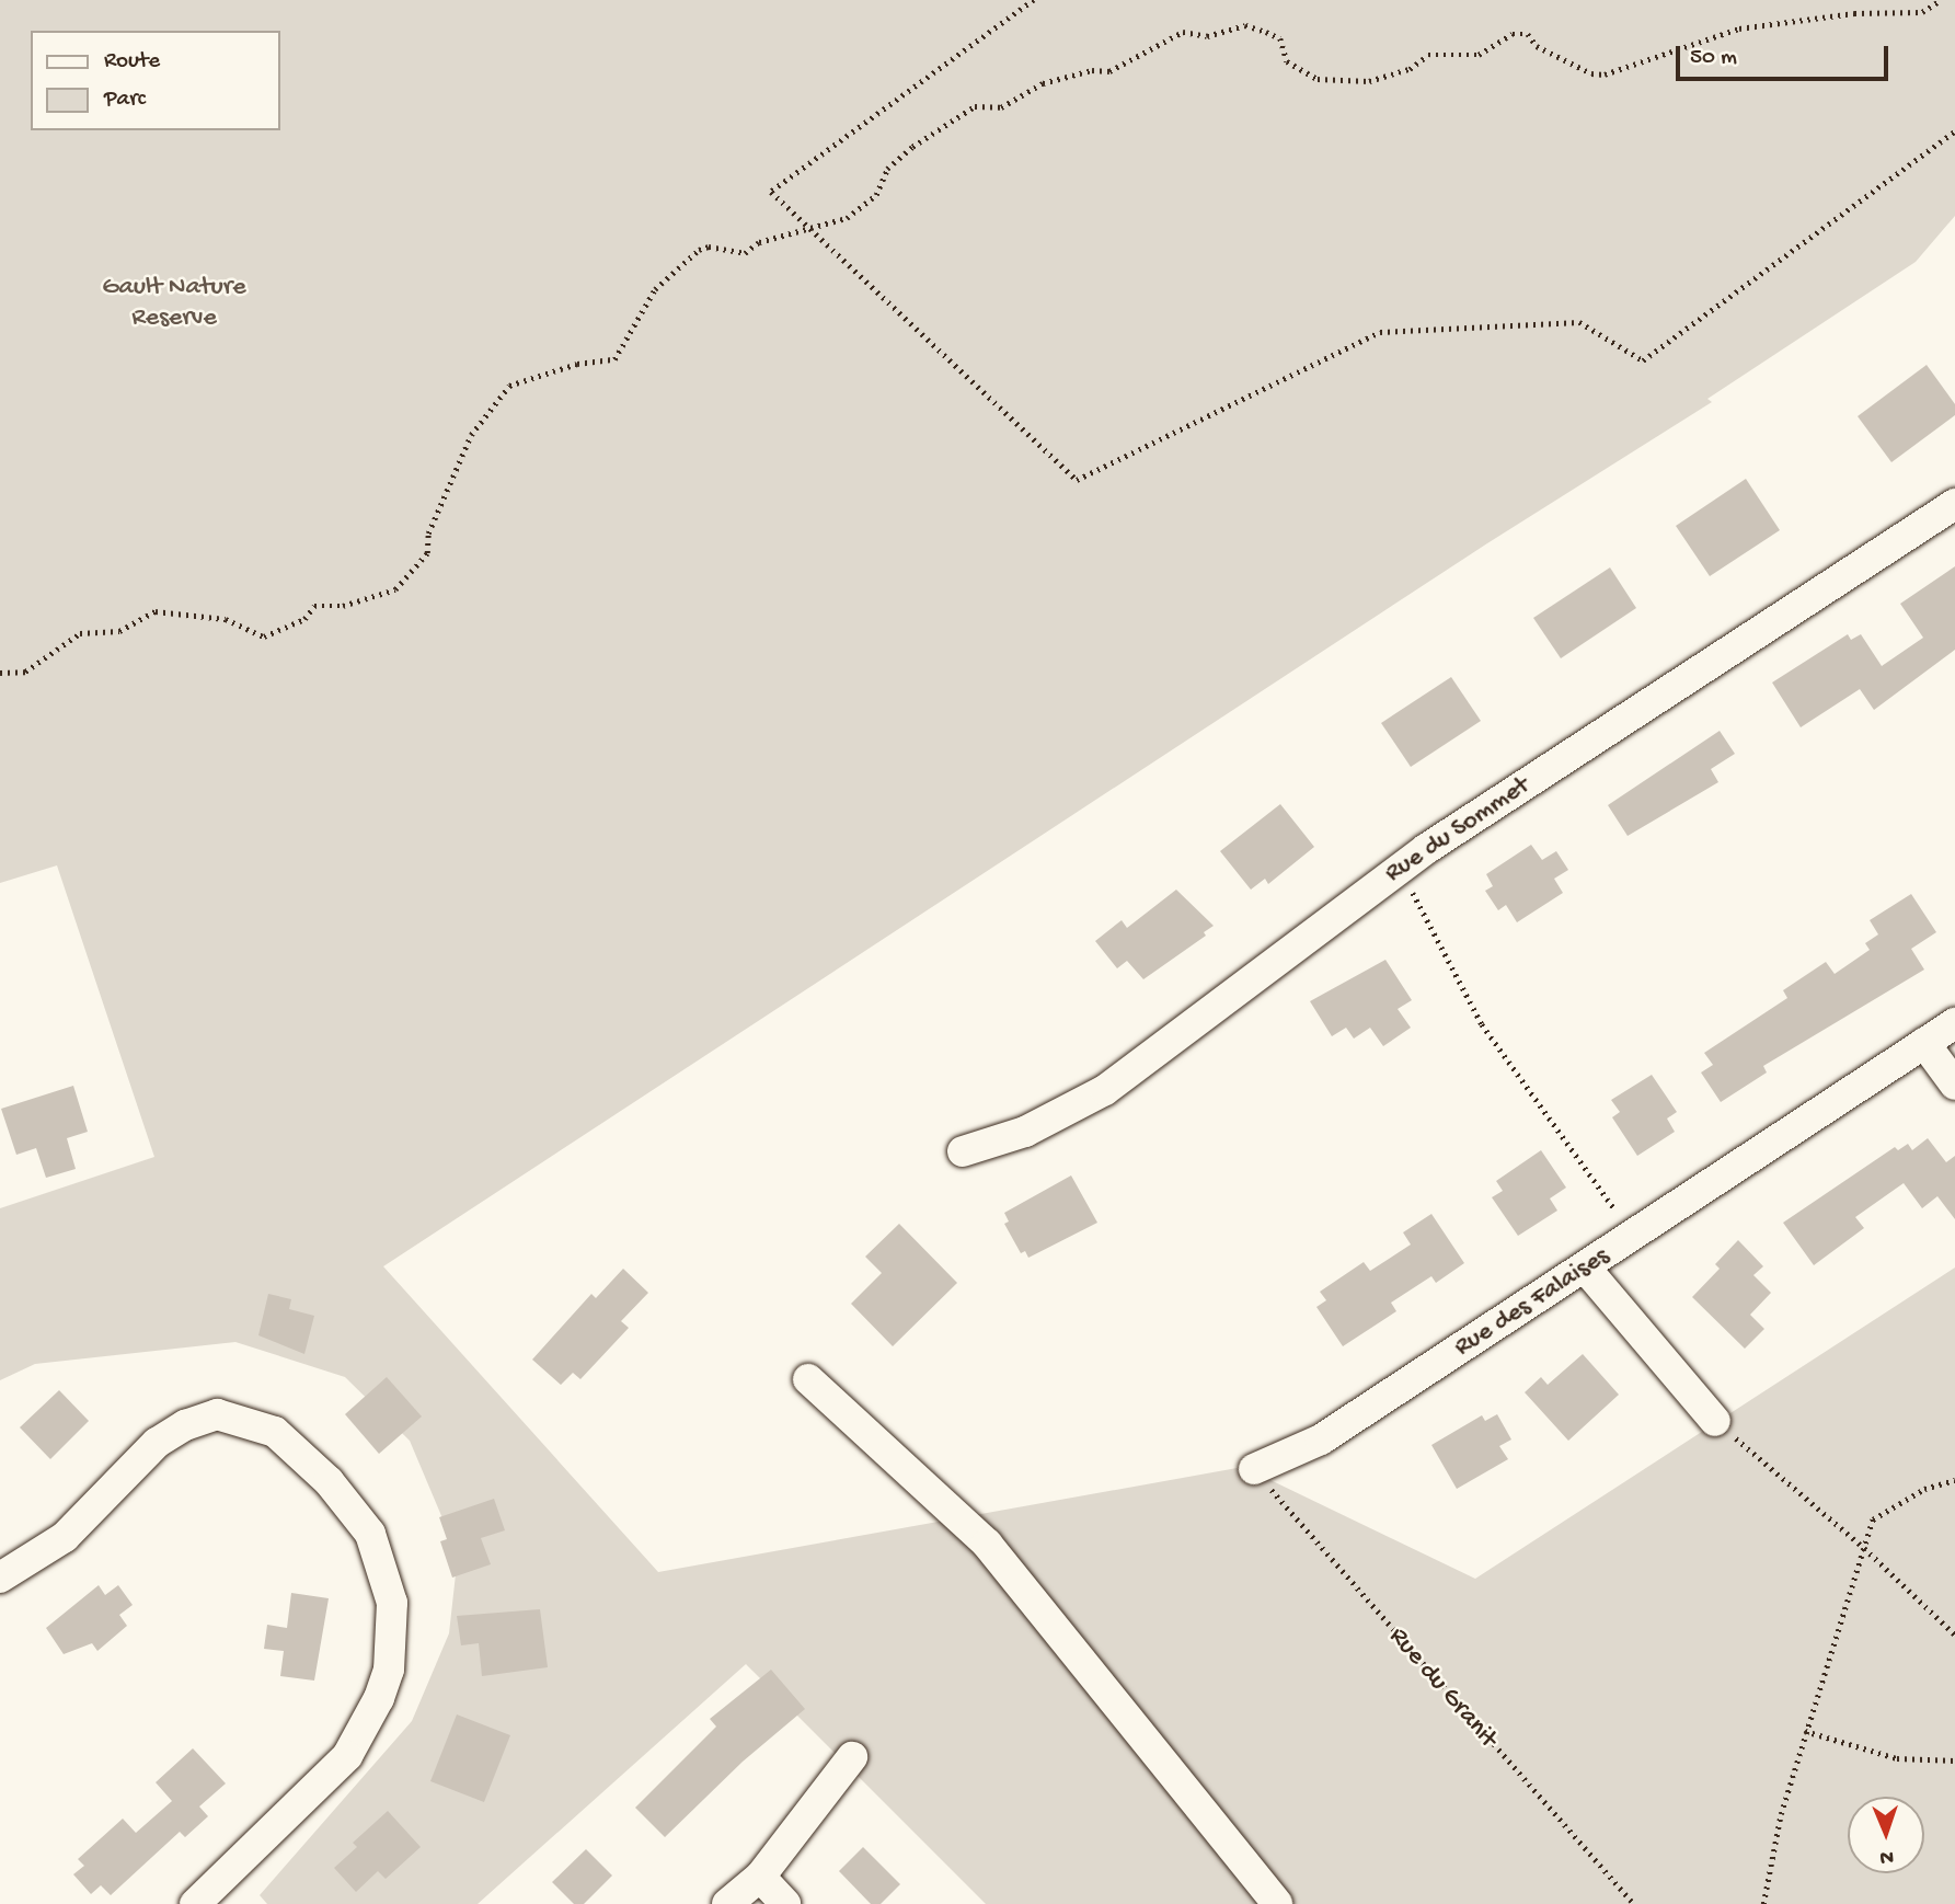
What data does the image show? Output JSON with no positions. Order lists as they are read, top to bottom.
{
  "streets": {
    "street": ["Rue du Sommet", "Rue des Falaises"],
    "path": ["Rue du Granit"]
  },
  "crossings": [
    ["Rue des Falaises", "Rue du Granit"]
  ],
  "parks": ["Gault Nature Reserve"],
  "legend": ["Route", "Parc"],
  "scale_bar": "50 m",
  "north": "bottom"
}
